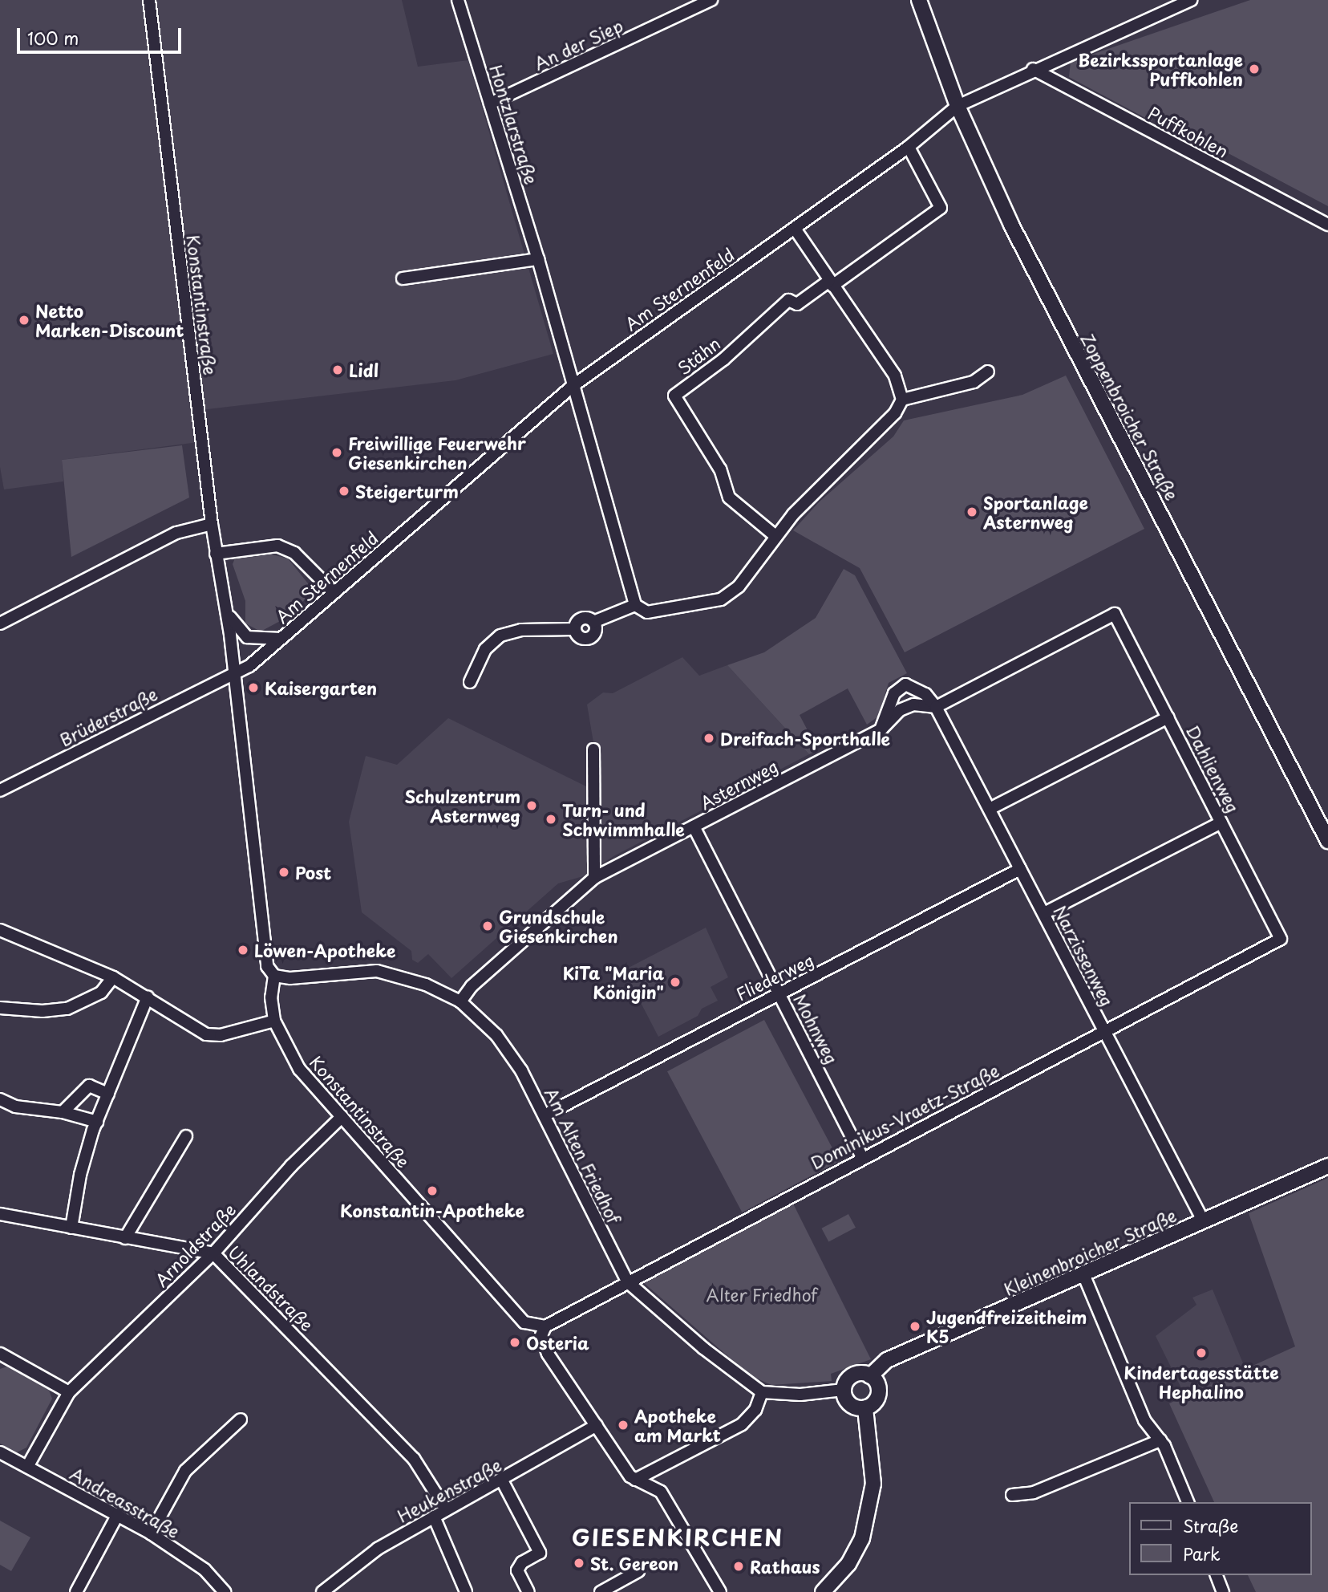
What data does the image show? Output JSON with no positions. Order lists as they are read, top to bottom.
{
  "streets": {
    "main road": ["Zoppenbroicher Straße", "Kleinenbroicher Straße"],
    "street": [
      "An der Siep",
      "Hontzlarstraße",
      "Puffkohlen",
      "Am Sternenfeld",
      "Konstantinstraße",
      "Stähn",
      "Brüderstraße",
      "Dahlienweg",
      "Asternweg",
      "Narzissenweg",
      "Fliederweg",
      "Mohnweg",
      "Dominikus-Vraetz-Straße",
      "Am Alten Friedhof",
      "Arnoldstraße",
      "Uhlandstraße",
      "Heukenstraße",
      "Andreasstraße"
    ]
  },
  "crossings": [
    ["An der Siep", "Hontzlarstraße"],
    ["Hontzlarstraße", "Am Sternenfeld"],
    ["Puffkohlen", "Am Sternenfeld"],
    ["Am Sternenfeld", "Konstantinstraße"],
    ["Am Sternenfeld", "Zoppenbroicher Straße"],
    ["Am Sternenfeld", "Brüderstraße"],
    ["Konstantinstraße", "Brüderstraße"],
    ["Konstantinstraße", "Dominikus-Vraetz-Straße"],
    ["Konstantinstraße", "Am Alten Friedhof"],
    ["Konstantinstraße", "Arnoldstraße"],
    ["Dahlienweg", "Asternweg"],
    ["Dahlienweg", "Dominikus-Vraetz-Straße"],
    ["Asternweg", "Narzissenweg"],
    ["Asternweg", "Mohnweg"],
    ["Asternweg", "Am Alten Friedhof"],
    ["Narzissenweg", "Fliederweg"],
    ["Narzissenweg", "Dominikus-Vraetz-Straße"],
    ["Narzissenweg", "Kleinenbroicher Straße"],
    ["Fliederweg", "Mohnweg"],
    ["Fliederweg", "Am Alten Friedhof"],
    ["Mohnweg", "Dominikus-Vraetz-Straße"],
    ["Dominikus-Vraetz-Straße", "Am Alten Friedhof"],
    ["Arnoldstraße", "Uhlandstraße"],
    ["Arnoldstraße", "Andreasstraße"],
    ["Uhlandstraße", "Heukenstraße"]
  ],
  "districts": ["GIESENKIRCHEN"],
  "parks": ["Alter Friedhof"],
  "places": [
    "Bezirkssportanlage Puffkohlen",
    "Netto Marken-Discount",
    "Lidl",
    "Freiwillige Feuerwehr Giesenkirchen",
    "Steigerturm",
    "Sportanlage Asternweg",
    "Kaisergarten",
    "Dreifach-Sporthalle",
    "Schulzentrum Asternweg",
    "Turn- und Schwimmhalle",
    "Post",
    "Grundschule Giesenkirchen",
    "Löwen-Apotheke",
    "KiTa \"Maria Königin\"",
    "Konstantin-Apotheke",
    "Jugendfreizeitheim K5",
    "Osteria",
    "Kindertagesstätte Hephalino",
    "Apotheke am Markt",
    "St. Gereon",
    "Rathaus"
  ],
  "legend": ["Straße", "Park"],
  "scale_bar": "100 m"
}
